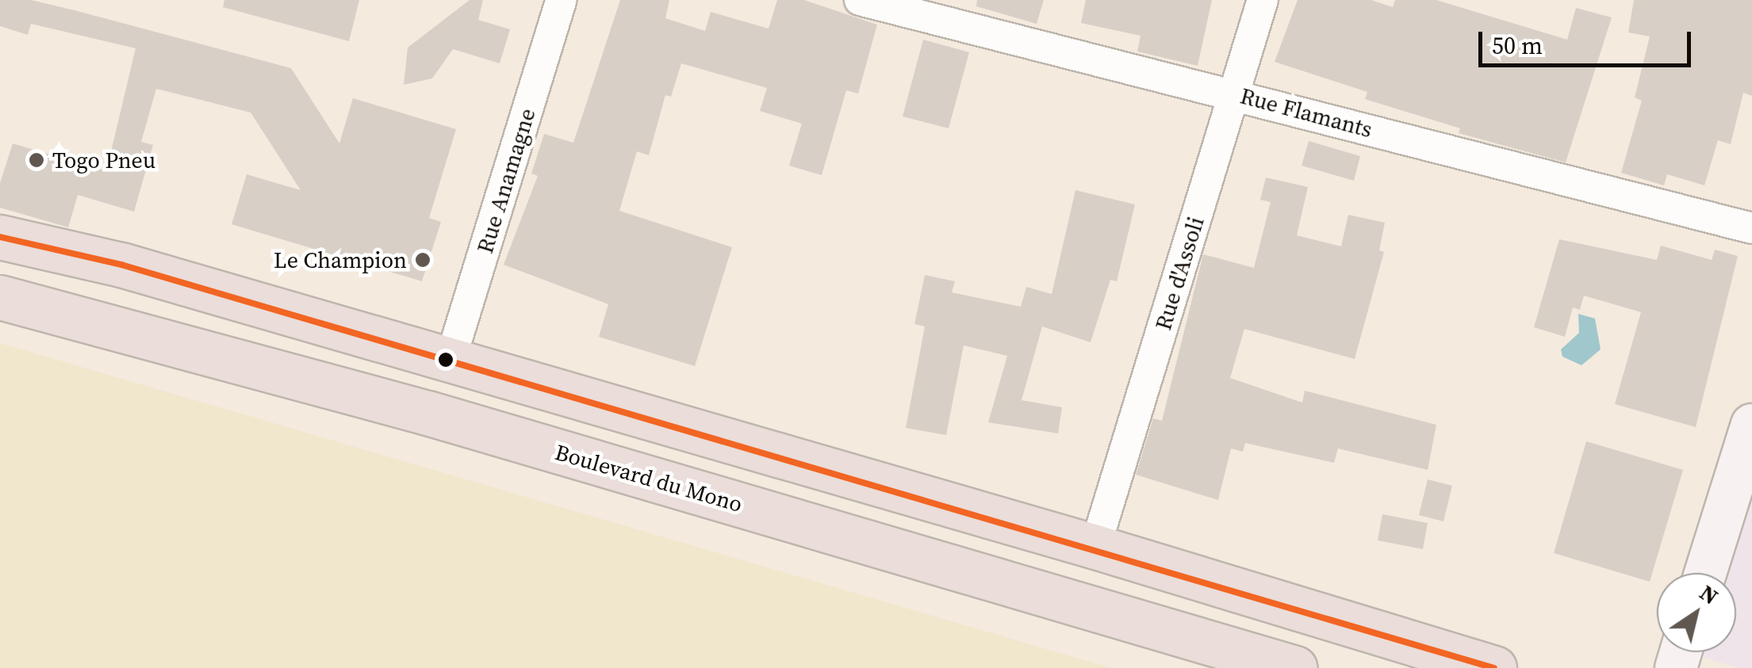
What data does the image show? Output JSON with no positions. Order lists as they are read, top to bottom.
{
  "streets": {
    "highway": ["Boulevard du Mono"],
    "street": ["Rue Flamants", "Rue Anamagne", "Rue d'Assoli"]
  },
  "crossings": [
    ["Rue Flamants", "Rue d'Assoli"]
  ],
  "places": ["Togo Pneu", "Le Champion"],
  "scale_bar": "50 m",
  "north": "top right"
}
